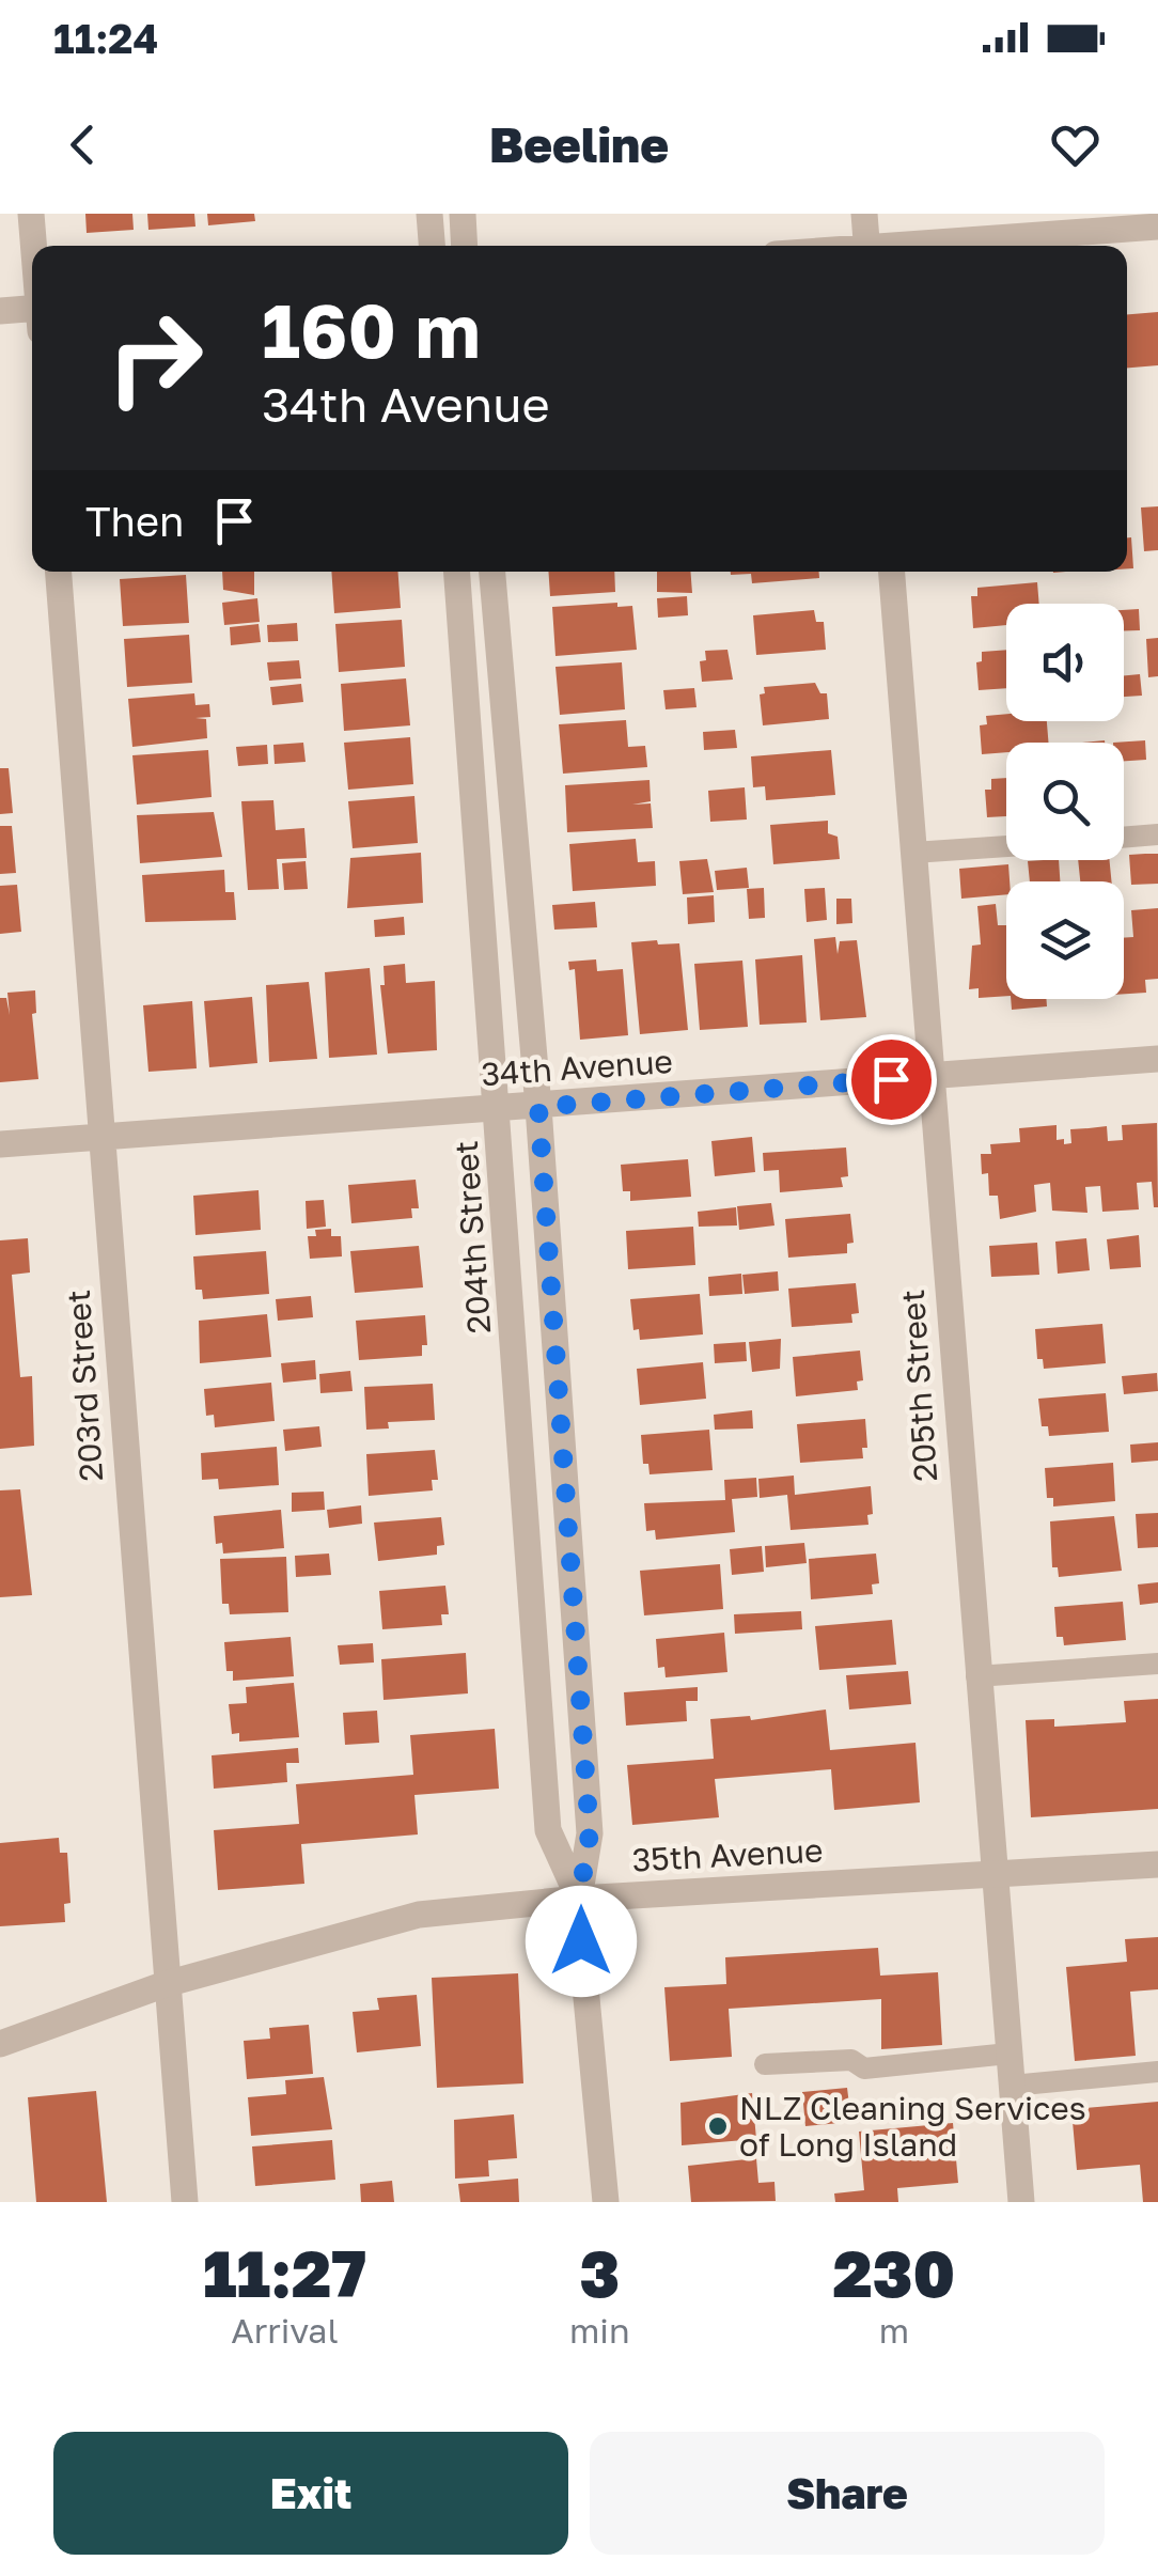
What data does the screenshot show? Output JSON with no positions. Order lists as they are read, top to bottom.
{
  "streets": {
    "street": [
      "34th Avenue",
      "204th Street",
      "203rd Street",
      "205th Street",
      "35th Avenue"
    ]
  },
  "crossings": [
    ["34th Avenue", "204th Street"],
    ["34th Avenue", "203rd Street"],
    ["34th Avenue", "205th Street"],
    ["204th Street", "35th Avenue"],
    ["203rd Street", "35th Avenue"],
    ["205th Street", "35th Avenue"]
  ],
  "places": ["NLZ Cleaning Services of Long Island"],
  "page": {
    "status": "11:24",
    "header": "Beeline",
    "turn": ["160 m", "34th Avenue"],
    "then": "Then",
    "eta": [
      "11:27",
      "Arrival",
      "3",
      "min",
      "230",
      "m"
    ],
    "buttons": ["Exit", "Share"]
  }
}
